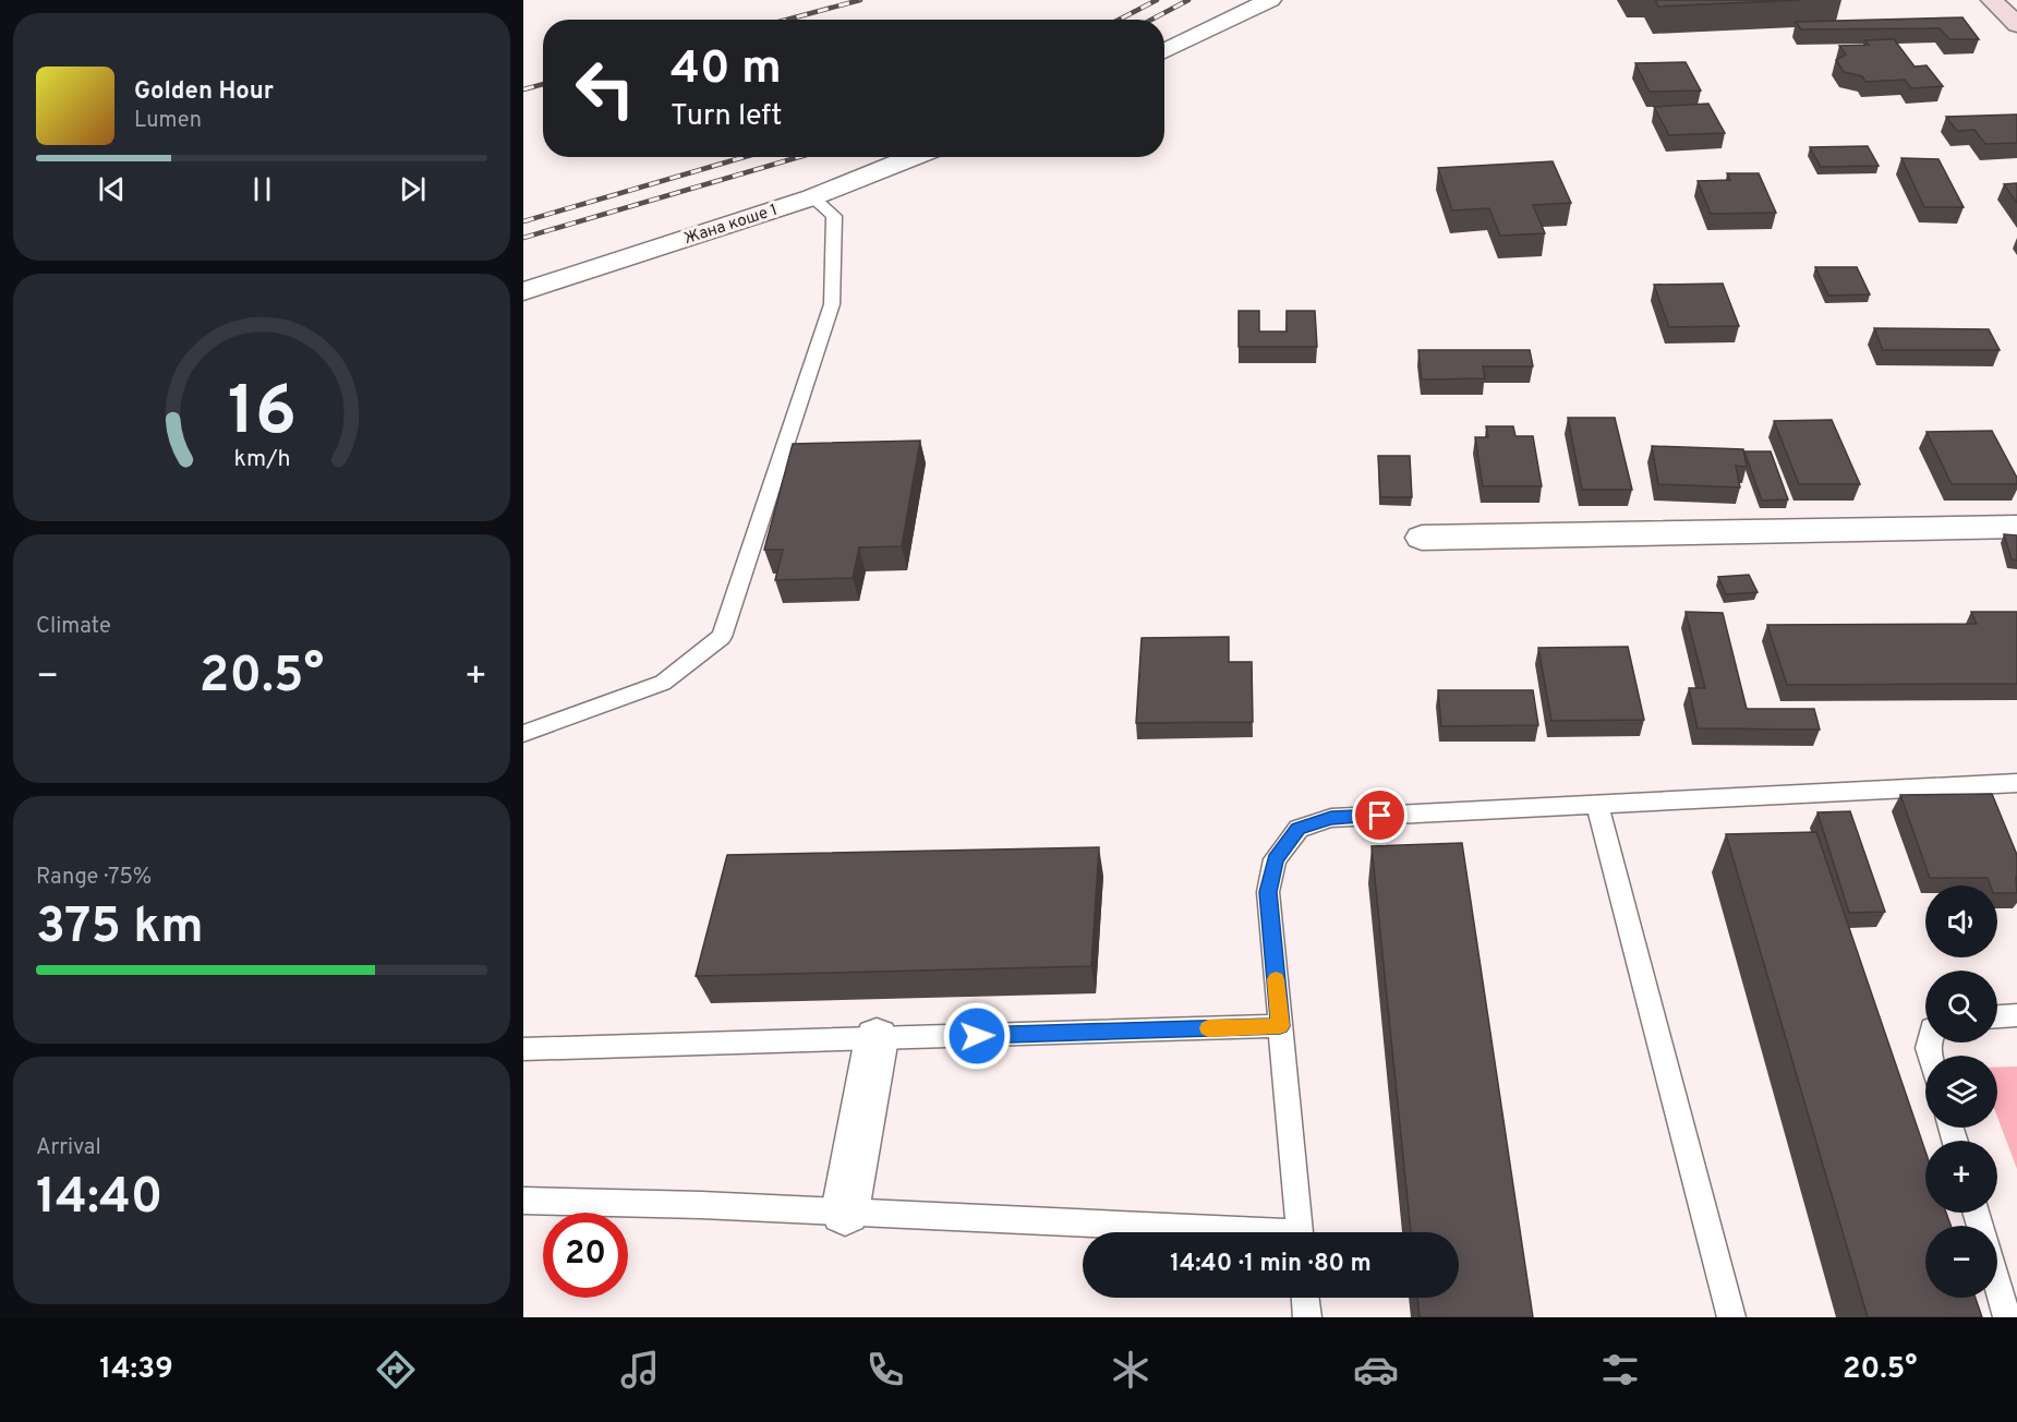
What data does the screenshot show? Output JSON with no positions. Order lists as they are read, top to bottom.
{
  "streets": {
    "street": ["Жана коше 1"]
  },
  "page": {
    "turn": ["40 m", "Turn left"],
    "song": ["Golden Hour", "Lumen"],
    "tile": [
      "Climate",
      ["Range · 75%", "375 km"],
      ["Arrival", "14:40"]
    ],
    "heat": ["−", "20.5°", "+"],
    "map_buttons": ["+", "−"],
    "limit": "20",
    "trip": "14:40 · 1 min · 80 m",
    "tabs": ["14:39", "20.5°"],
    "gauge": ["16", "km/h"]
  }
}
